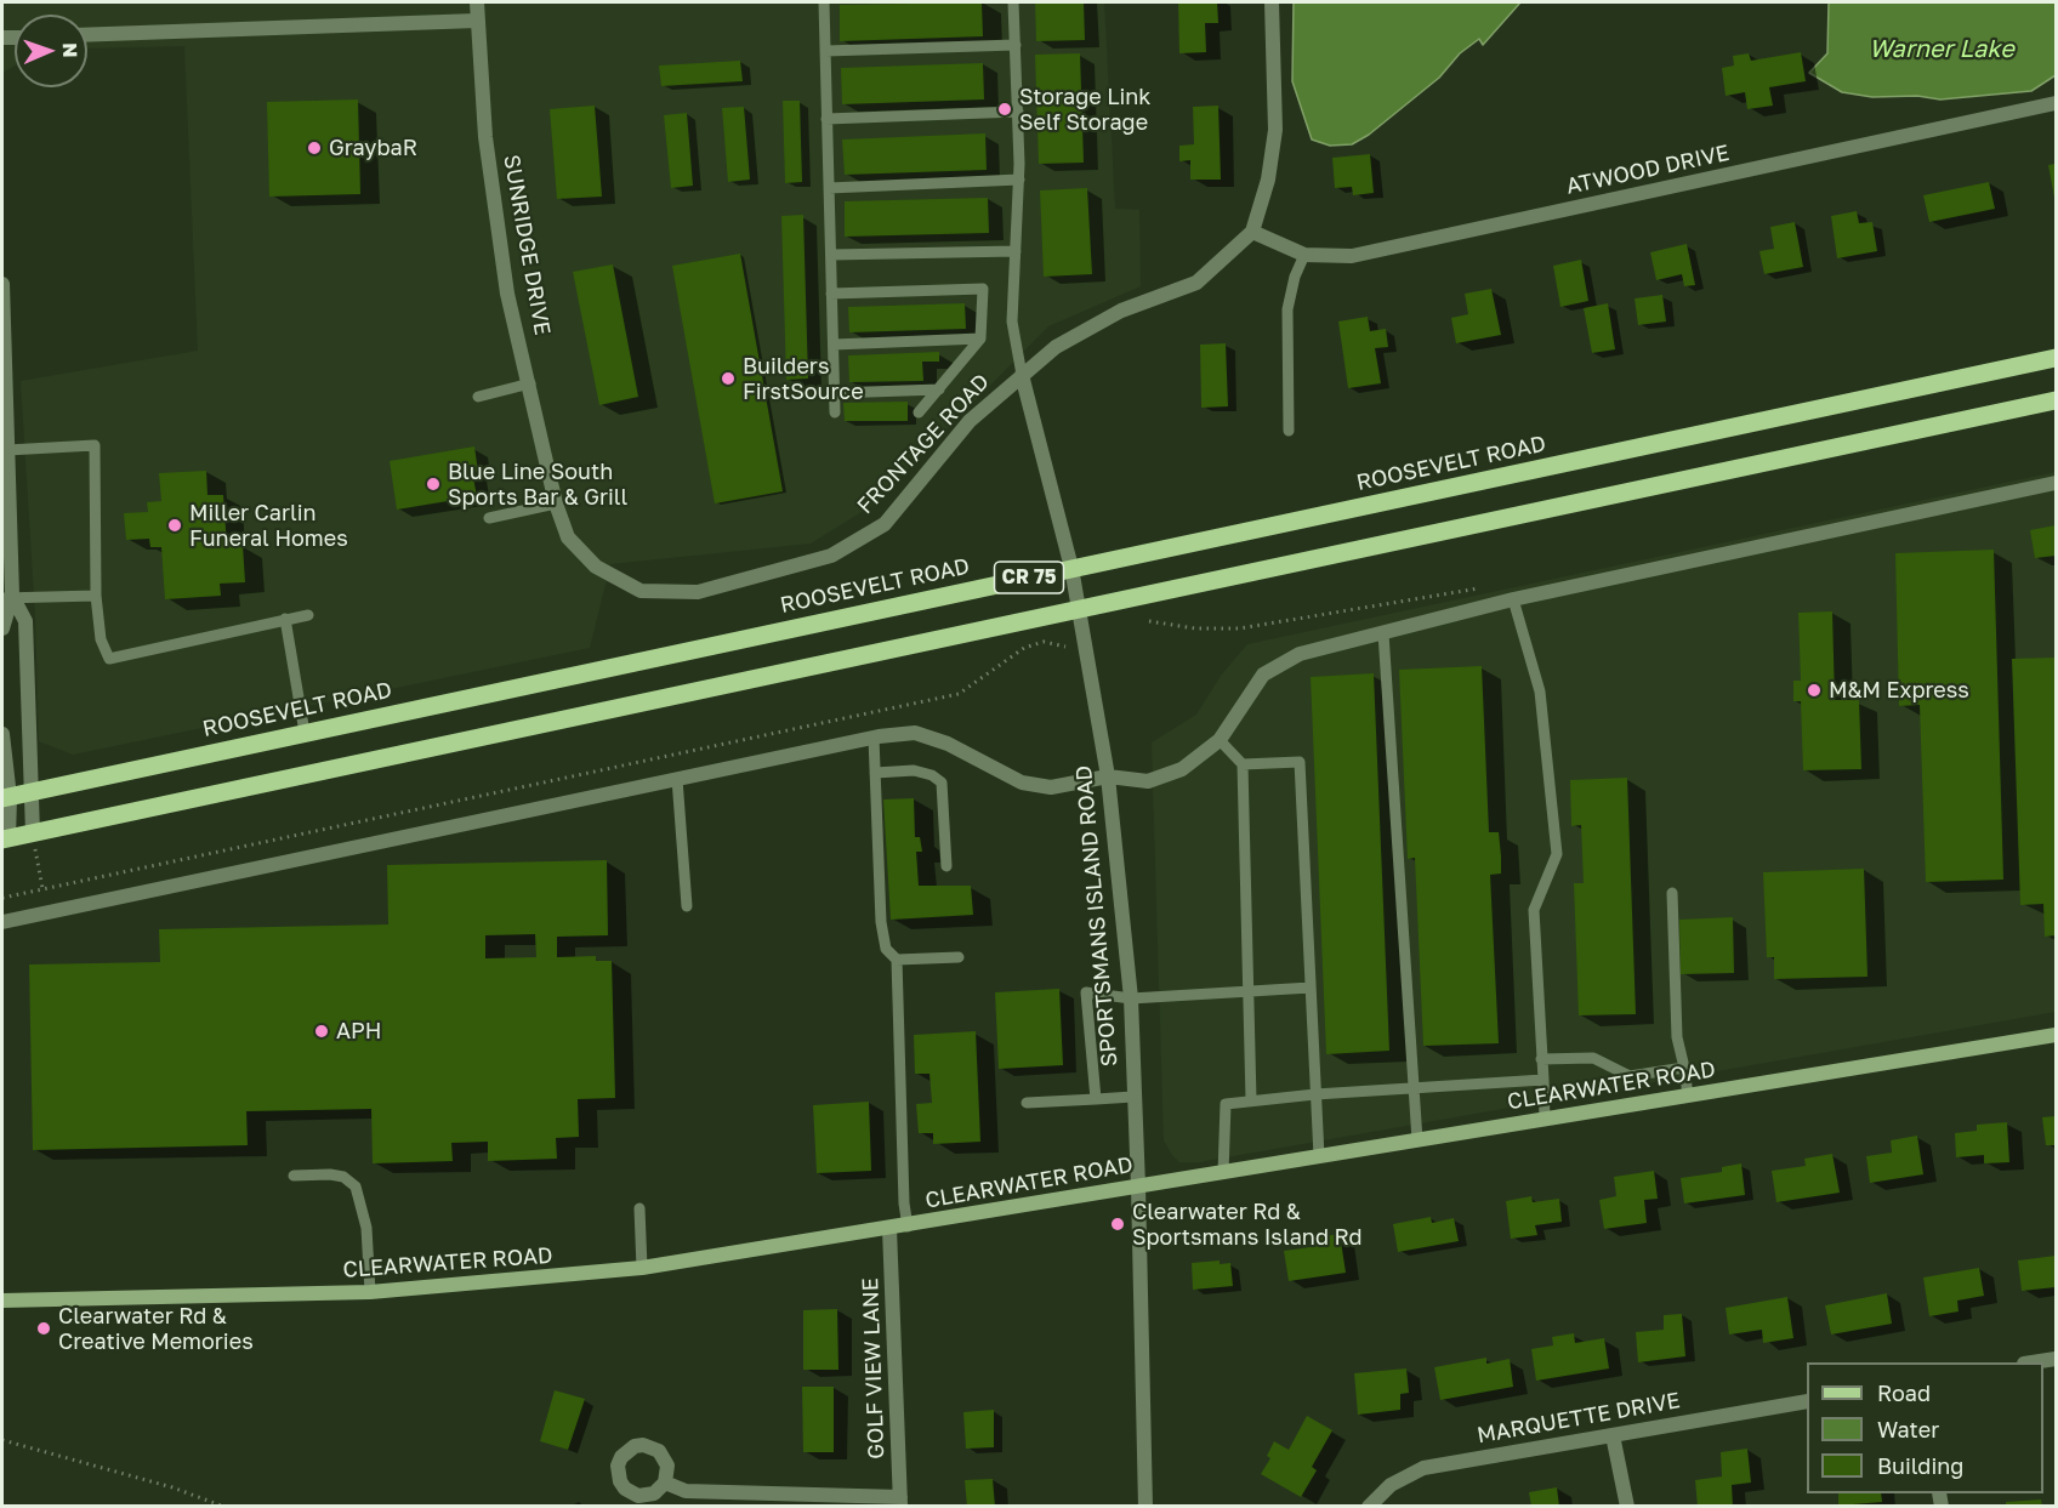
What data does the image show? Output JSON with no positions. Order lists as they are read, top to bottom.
{
  "streets": {
    "main road": ["ROOSEVELT ROAD", "CR 75"],
    "street": [
      "ATWOOD DRIVE",
      "SUNRIDGE DRIVE",
      "FRONTAGE ROAD",
      "SPORTSMANS ISLAND ROAD",
      "CLEARWATER ROAD",
      "GOLF VIEW LANE",
      "MARQUETTE DRIVE"
    ]
  },
  "crossings": [
    ["ATWOOD DRIVE", "FRONTAGE ROAD"],
    ["SUNRIDGE DRIVE", "FRONTAGE ROAD"],
    ["FRONTAGE ROAD", "SPORTSMANS ISLAND ROAD"],
    ["ROOSEVELT ROAD", "SPORTSMANS ISLAND ROAD"],
    ["CR 75", "SPORTSMANS ISLAND ROAD"],
    ["SPORTSMANS ISLAND ROAD", "CLEARWATER ROAD"],
    ["CLEARWATER ROAD", "GOLF VIEW LANE"]
  ],
  "water": ["Warner Lake"],
  "places": [
    "Storage Link Self Storage",
    "GraybaR",
    "Builders FirstSource",
    "Blue Line South Sports Bar & Grill",
    "Miller Carlin Funeral Homes",
    "M&M Express",
    "APH",
    "Clearwater Rd & Sportsmans Island Rd",
    "Clearwater Rd & Creative Memories"
  ],
  "legend": ["Road", "Water", "Building"],
  "north": "right"
}
